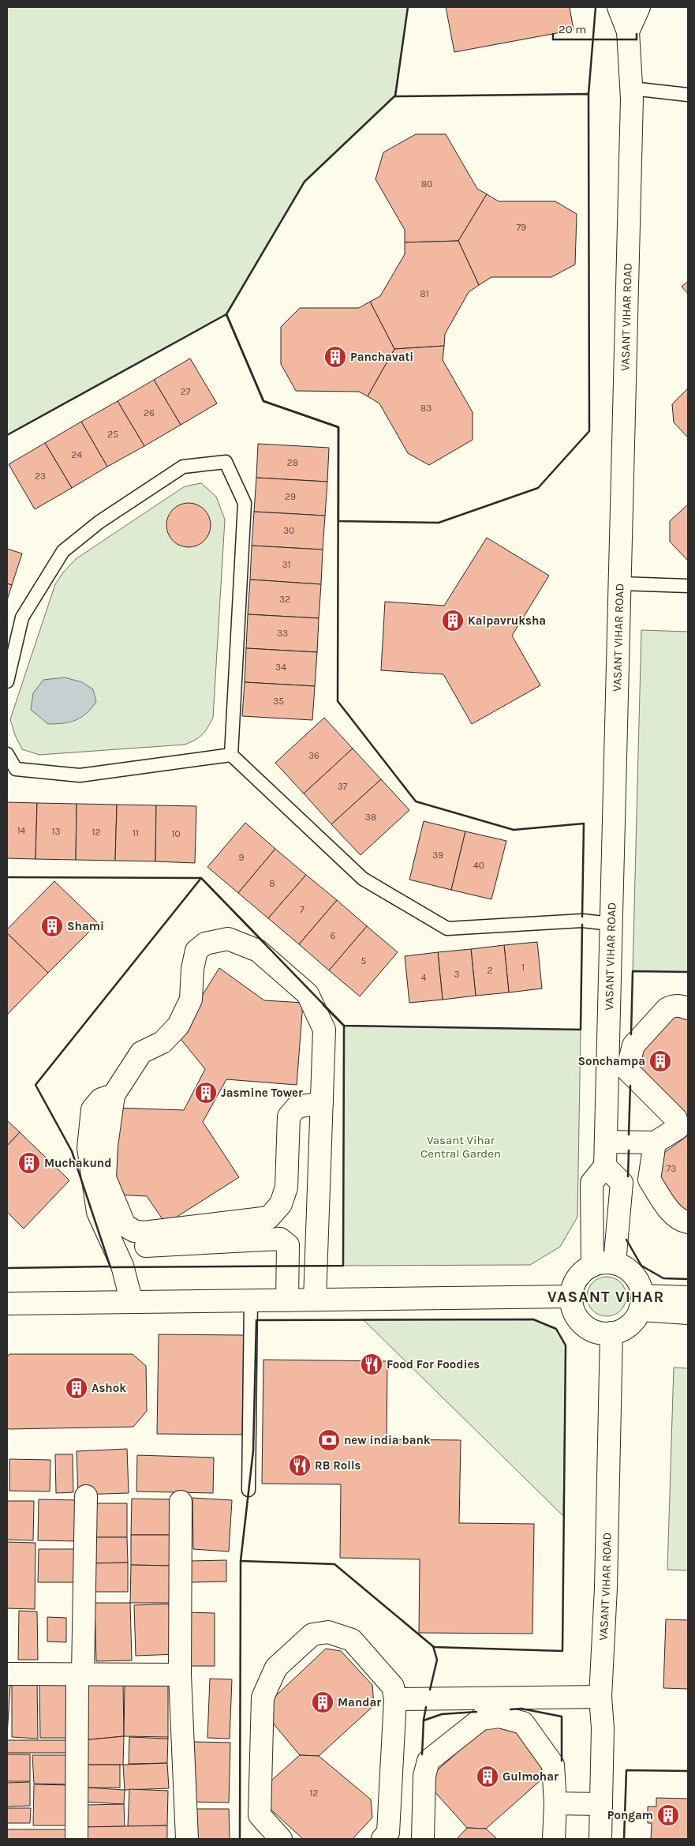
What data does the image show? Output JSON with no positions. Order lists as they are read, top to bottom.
{
  "streets": {
    "street": ["VASANT VIHAR ROAD"]
  },
  "districts": ["VASANT VIHAR"],
  "parks": ["Vasant Vihar Central Garden"],
  "places": {
    "building": [
      "Panchavati",
      "Kalpavruksha",
      "Shami",
      "Sonchampa",
      "Jasmine Tower",
      "Muchakund",
      "Ashok",
      "Mandar",
      "Gulmohar",
      "Pongam"
    ],
    "restaurant": ["Food For Foodies", "RB Rolls"],
    "bank": ["new india bank"]
  },
  "house_numbers": [
    "80",
    "79",
    "81",
    "27",
    "83",
    "26",
    "25",
    "24",
    "28",
    "23",
    "29",
    "30",
    "31",
    "32",
    "33",
    "34",
    "35",
    "36",
    "37",
    "38",
    "14",
    "13",
    "12",
    "11",
    "10",
    "39",
    "9",
    "40",
    "8",
    "7",
    "6",
    "5",
    "1",
    "2",
    "3",
    "4",
    "73",
    "12"
  ],
  "scale_bar": "20 m"
}
